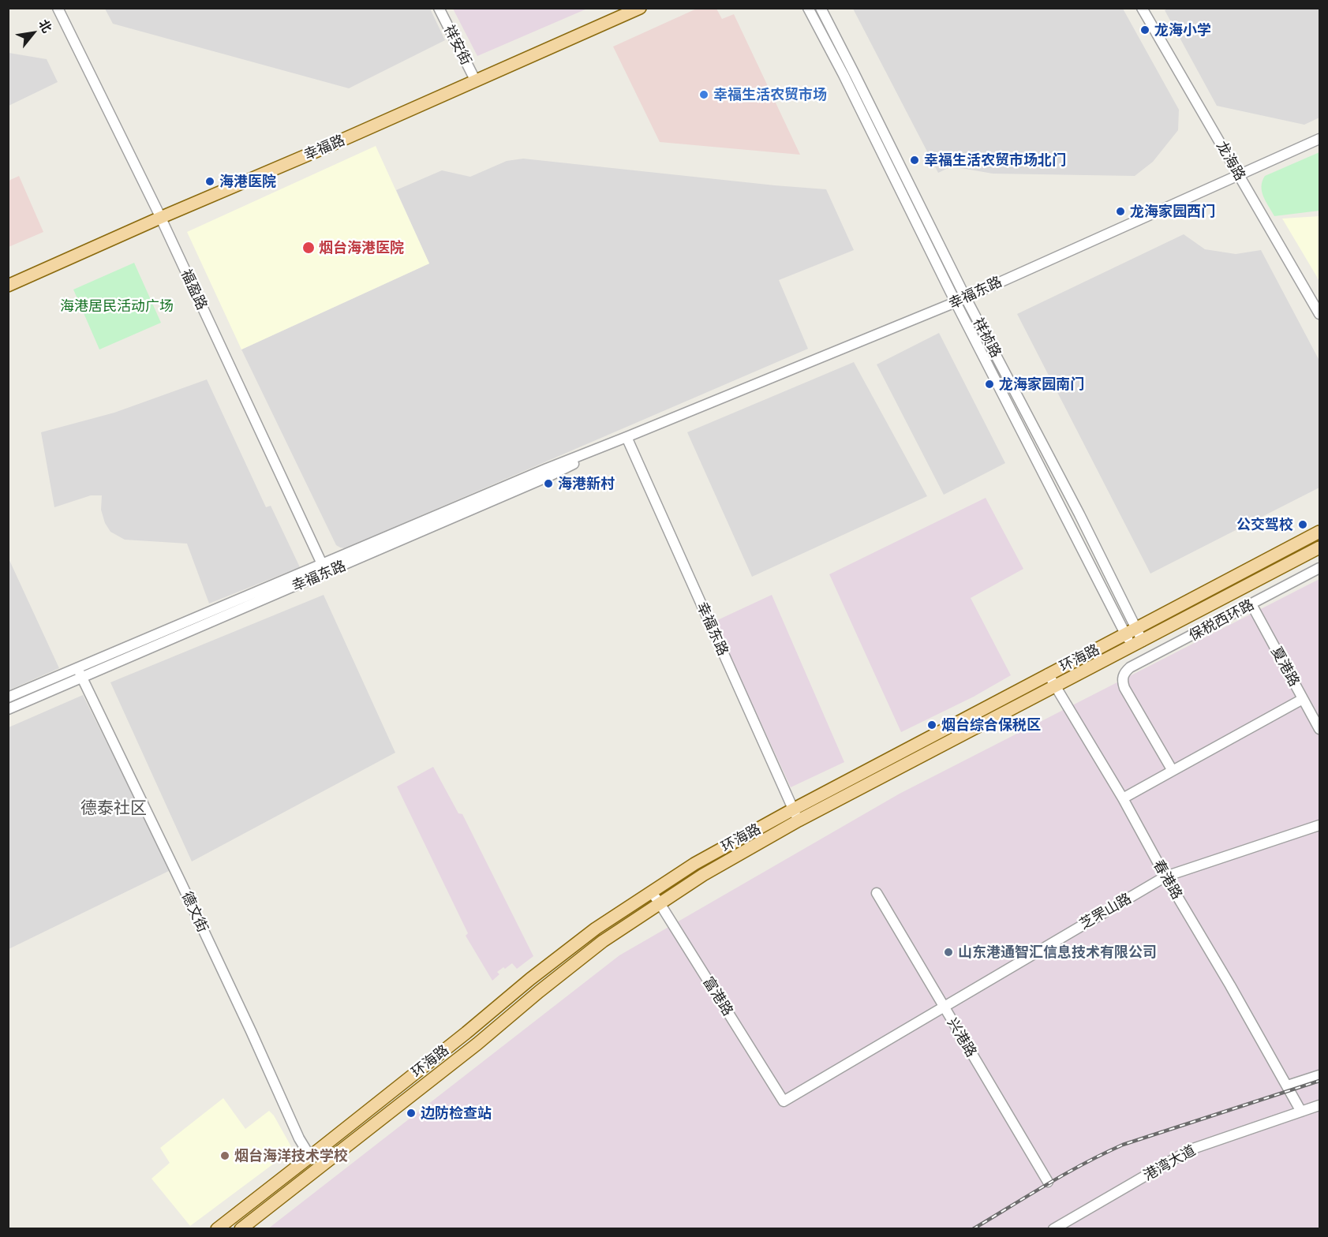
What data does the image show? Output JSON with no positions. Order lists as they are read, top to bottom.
{
  "streets": {
    "main road": ["幸福路", "环海路"],
    "street": [
      "祥安街",
      "龙海路",
      "福盈路",
      "幸福东路",
      "祥祯路",
      "保税西环路",
      "夏港路",
      "春港路",
      "芝罘山路",
      "德文街",
      "富港路",
      "兴港路",
      "港湾大道"
    ]
  },
  "crossings": [
    ["祥安街", "幸福路"],
    ["幸福路", "福盈路"],
    ["龙海路", "幸福东路"],
    ["福盈路", "幸福东路"],
    ["幸福东路", "祥祯路"],
    ["幸福东路", "环海路"],
    ["幸福东路", "德文街"],
    ["祥祯路", "环海路"],
    ["保税西环路", "夏港路"],
    ["环海路", "春港路"],
    ["环海路", "德文街"],
    ["环海路", "富港路"],
    ["春港路", "芝罘山路"],
    ["春港路", "港湾大道"],
    ["芝罘山路", "富港路"],
    ["芝罘山路", "兴港路"]
  ],
  "districts": ["德泰社区"],
  "parks": ["海港居民活动广场"],
  "places": [
    "龙海小学",
    "幸福生活农贸市场",
    "幸福生活农贸市场北门",
    "海港医院",
    "龙海家园西门",
    "烟台海港医院",
    "龙海家园南门",
    "海港新村",
    "公交驾校",
    "烟台综合保税区",
    "山东港通智汇信息技术有限公司",
    "边防检查站",
    "烟台海洋技术学校"
  ],
  "north": "top right"
}
